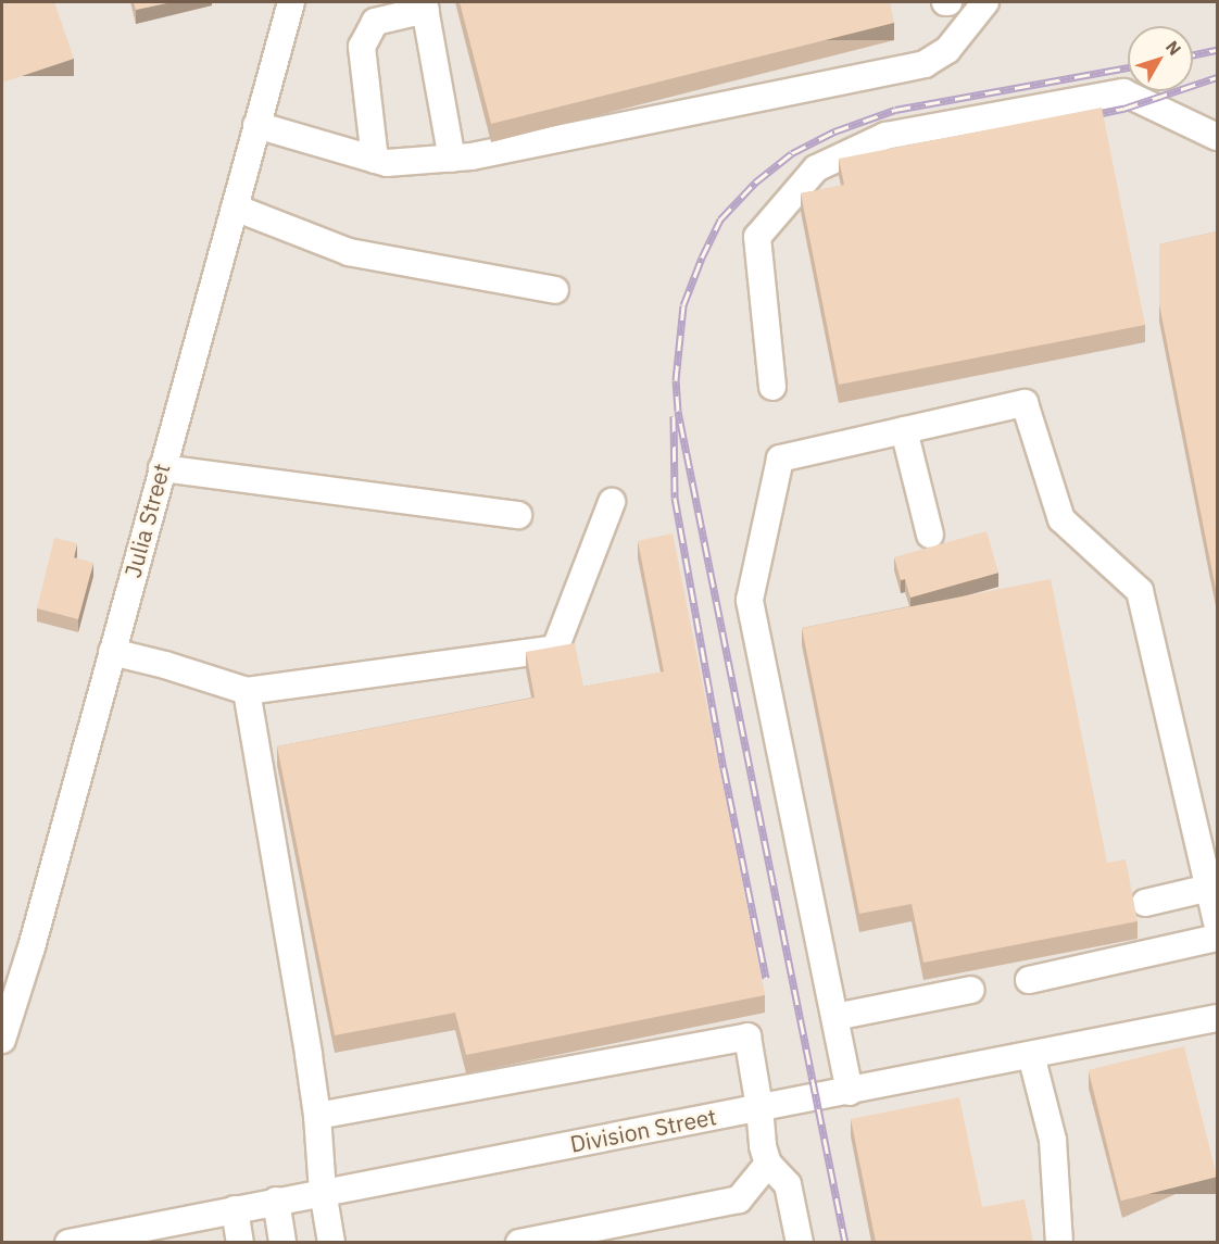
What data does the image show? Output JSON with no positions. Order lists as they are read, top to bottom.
{
  "streets": {
    "street": ["Julia Street", "Division Street"]
  },
  "north": "top right"
}
